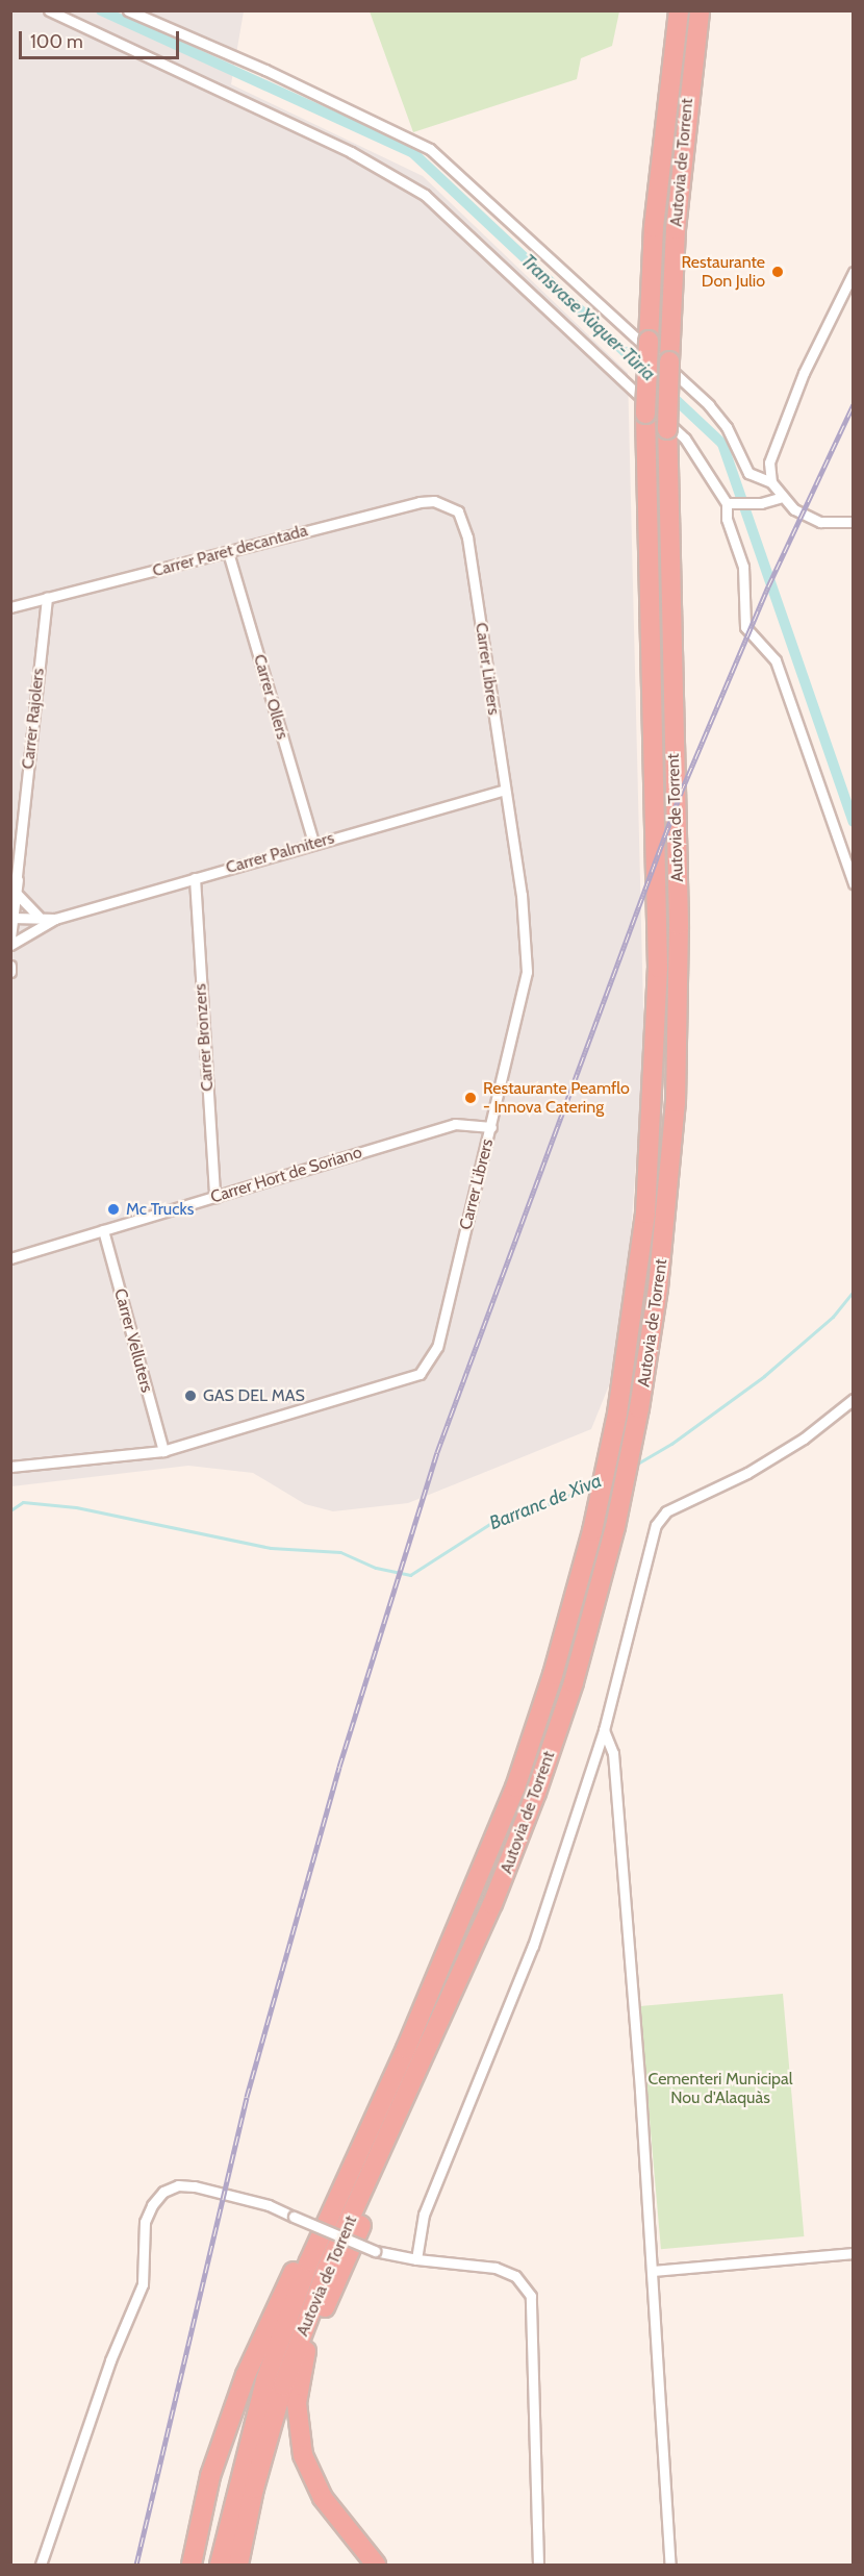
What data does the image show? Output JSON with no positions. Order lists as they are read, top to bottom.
{
  "streets": {
    "highway": ["Autovia de Torrent"],
    "street": [
      "Carrer Paret decantada",
      "Carrer Librers",
      "Carrer Ollers",
      "Carrer Rajolers",
      "Carrer Palmiters",
      "Carrer Bronzers",
      "Carrer Hort de Soriano",
      "Carrer Velluters"
    ]
  },
  "crossings": [
    ["Carrer Paret decantada", "Carrer Librers"],
    ["Carrer Paret decantada", "Carrer Ollers"],
    ["Carrer Paret decantada", "Carrer Rajolers"],
    ["Carrer Librers", "Carrer Palmiters"],
    ["Carrer Librers", "Carrer Hort de Soriano"],
    ["Carrer Librers", "Carrer Velluters"],
    ["Carrer Ollers", "Carrer Palmiters"],
    ["Carrer Rajolers", "Carrer Palmiters"],
    ["Carrer Palmiters", "Carrer Bronzers"],
    ["Carrer Bronzers", "Carrer Hort de Soriano"],
    ["Carrer Hort de Soriano", "Carrer Velluters"]
  ],
  "water": ["Transvase Xùquer-Tùria", "Barranc de Xiva"],
  "parks": ["Cementeri Municipal Nou d'Alaquàs"],
  "places": [
    "Restaurante Don Julio",
    "Restaurante Peamflo - Innova Catering",
    "Mc Trucks",
    "GAS DEL MAS"
  ],
  "scale_bar": "100 m"
}
